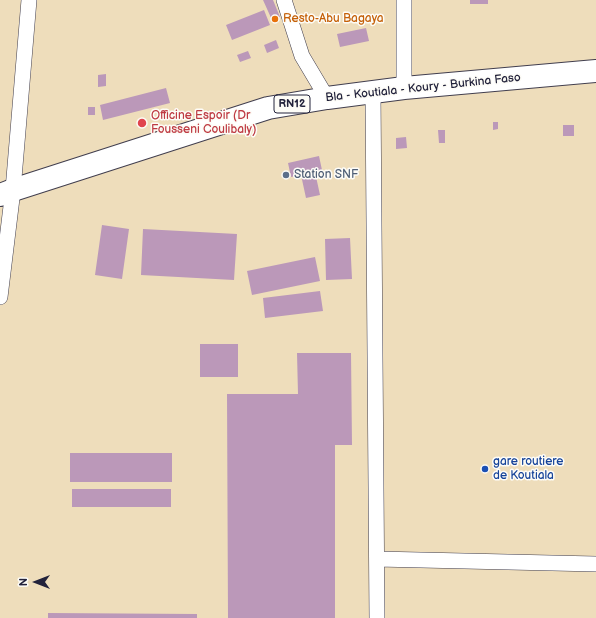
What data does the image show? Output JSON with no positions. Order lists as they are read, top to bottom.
{
  "streets": {
    "main road": ["Bla - Koutiala - Koury - Burkina Faso", "RN12"]
  },
  "places": [
    "Resto-Abu Bagaya",
    "Officine Espoir (Dr Fousseni Coulibaly)",
    "Station SNF",
    "gare routiere de Koutiala"
  ],
  "north": "left"
}
